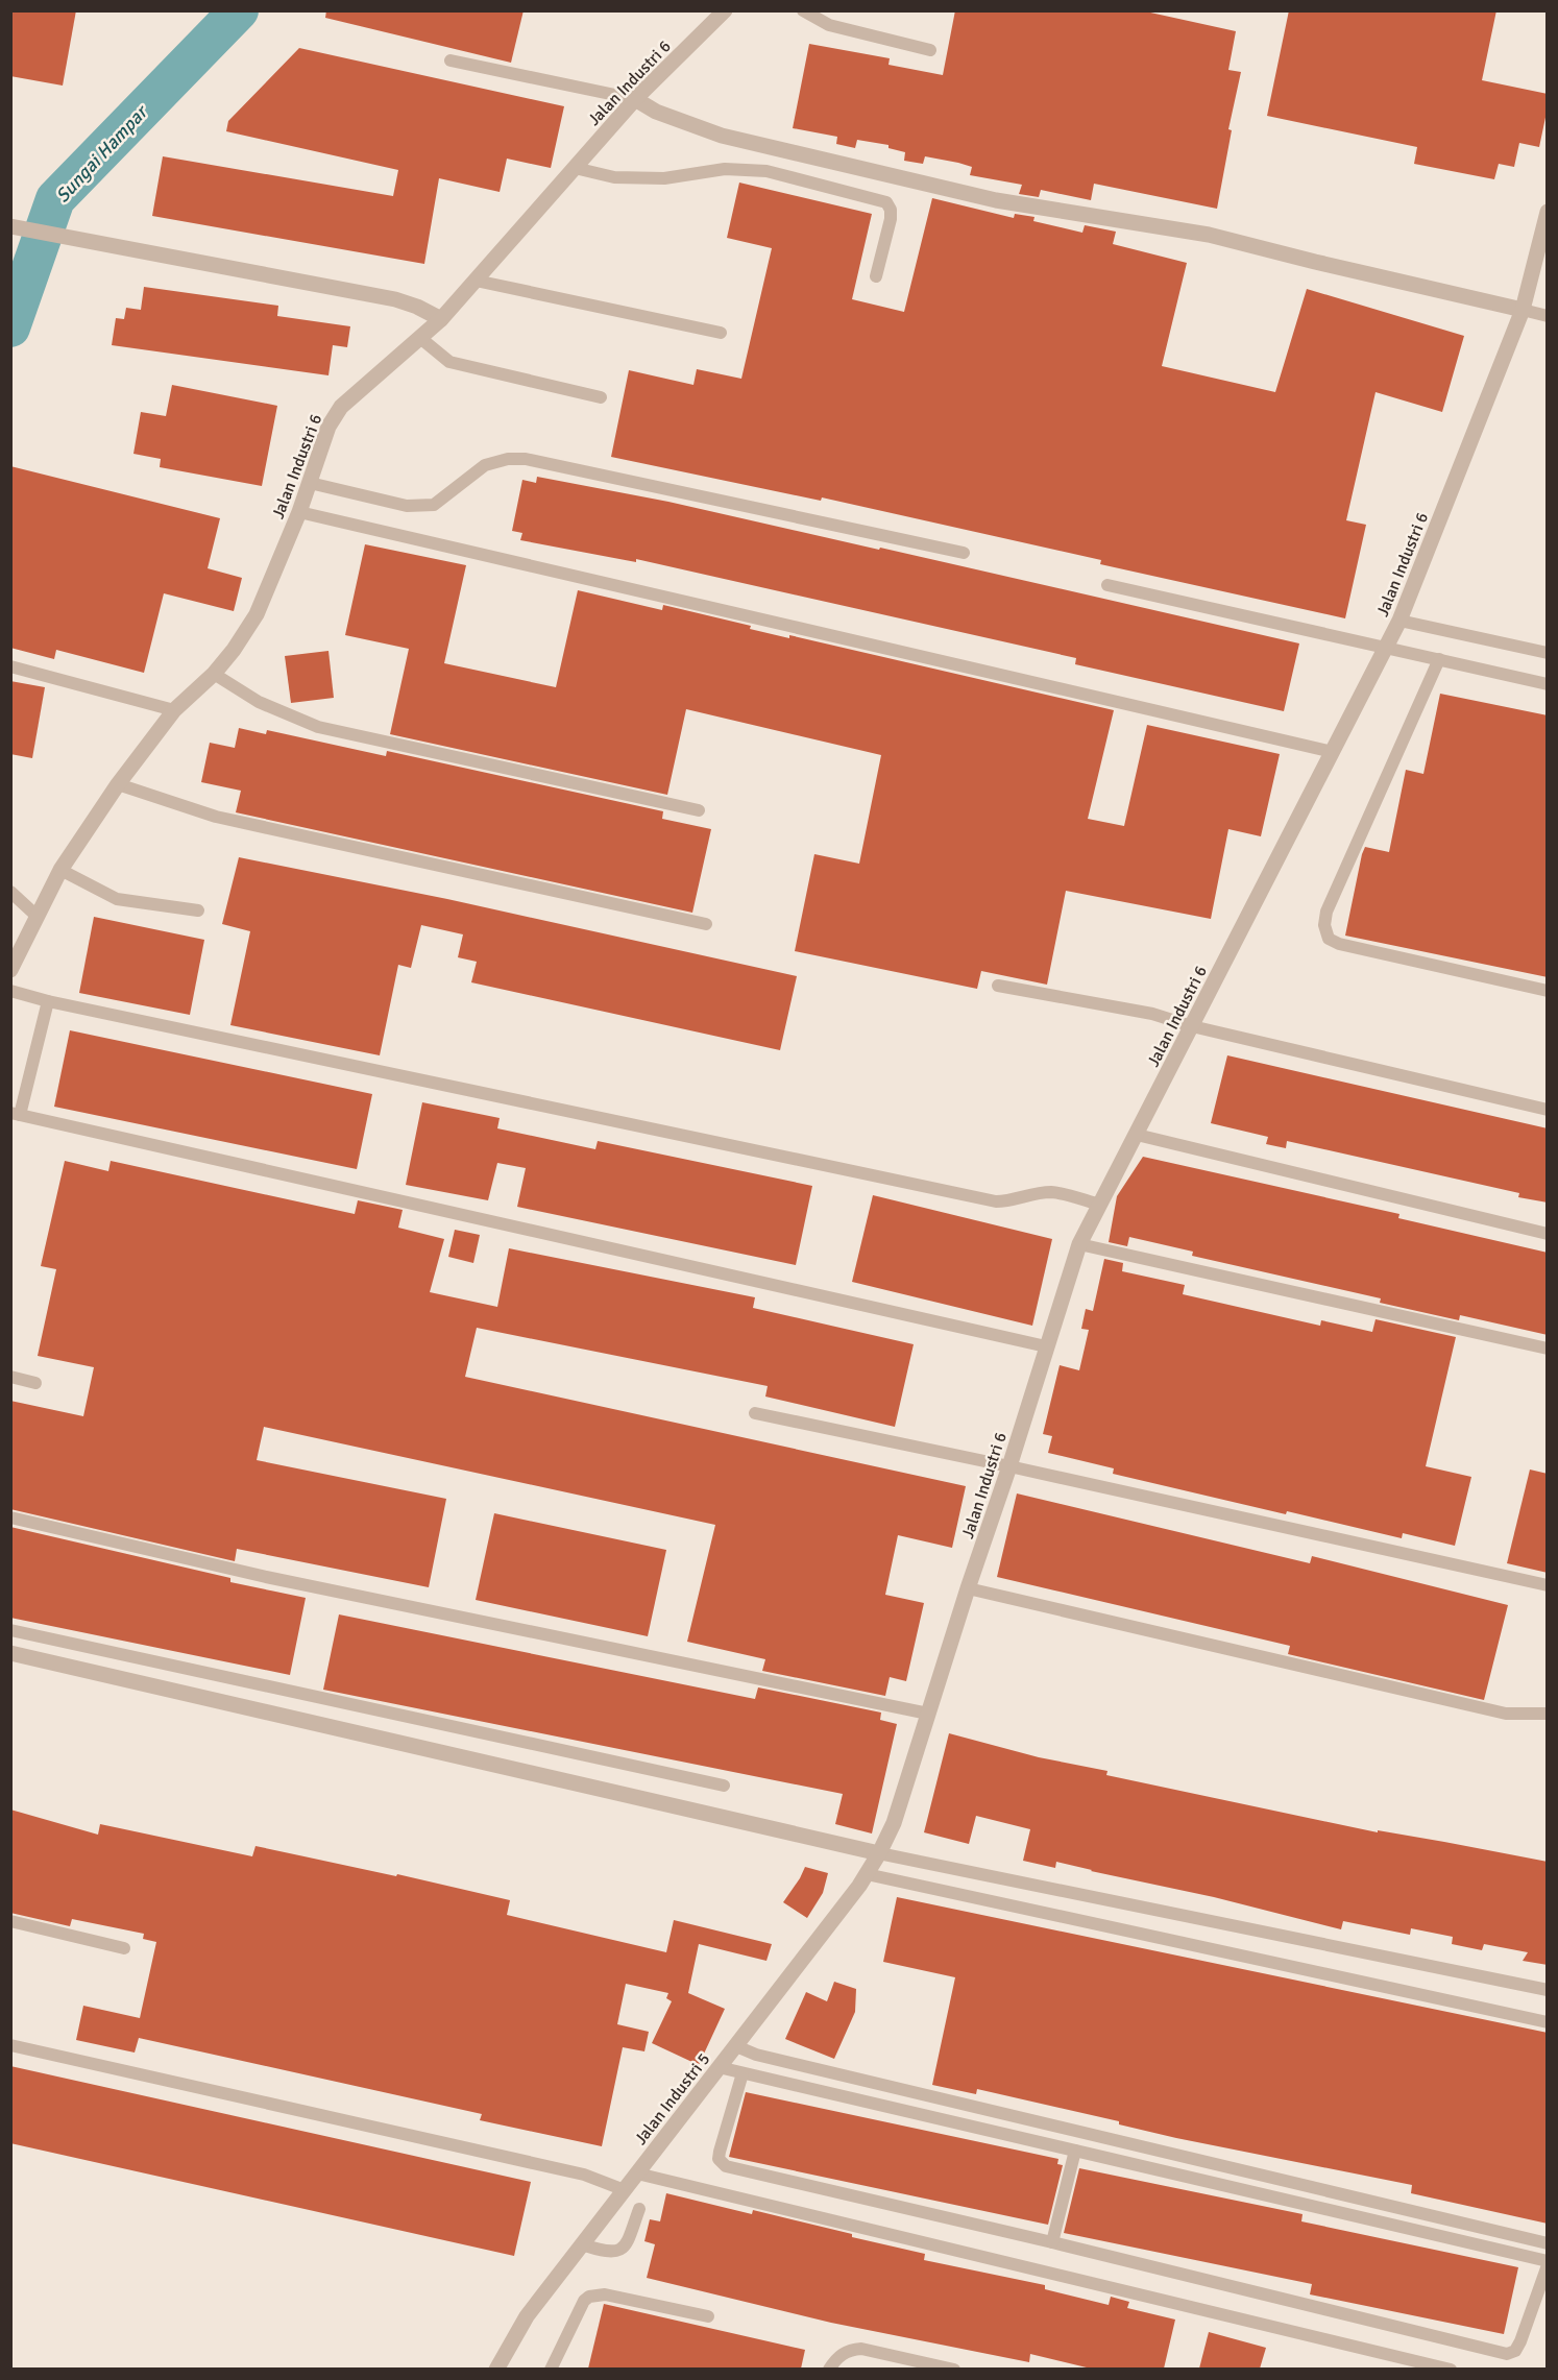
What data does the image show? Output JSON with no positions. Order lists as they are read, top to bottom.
{
  "streets": {
    "street": ["Jalan Industri 6", "Jalan Industri 5"]
  },
  "crossings": [
    ["Jalan Industri 6", "Jalan Industri 5"]
  ],
  "water": ["Sungai Hampar"]
}
